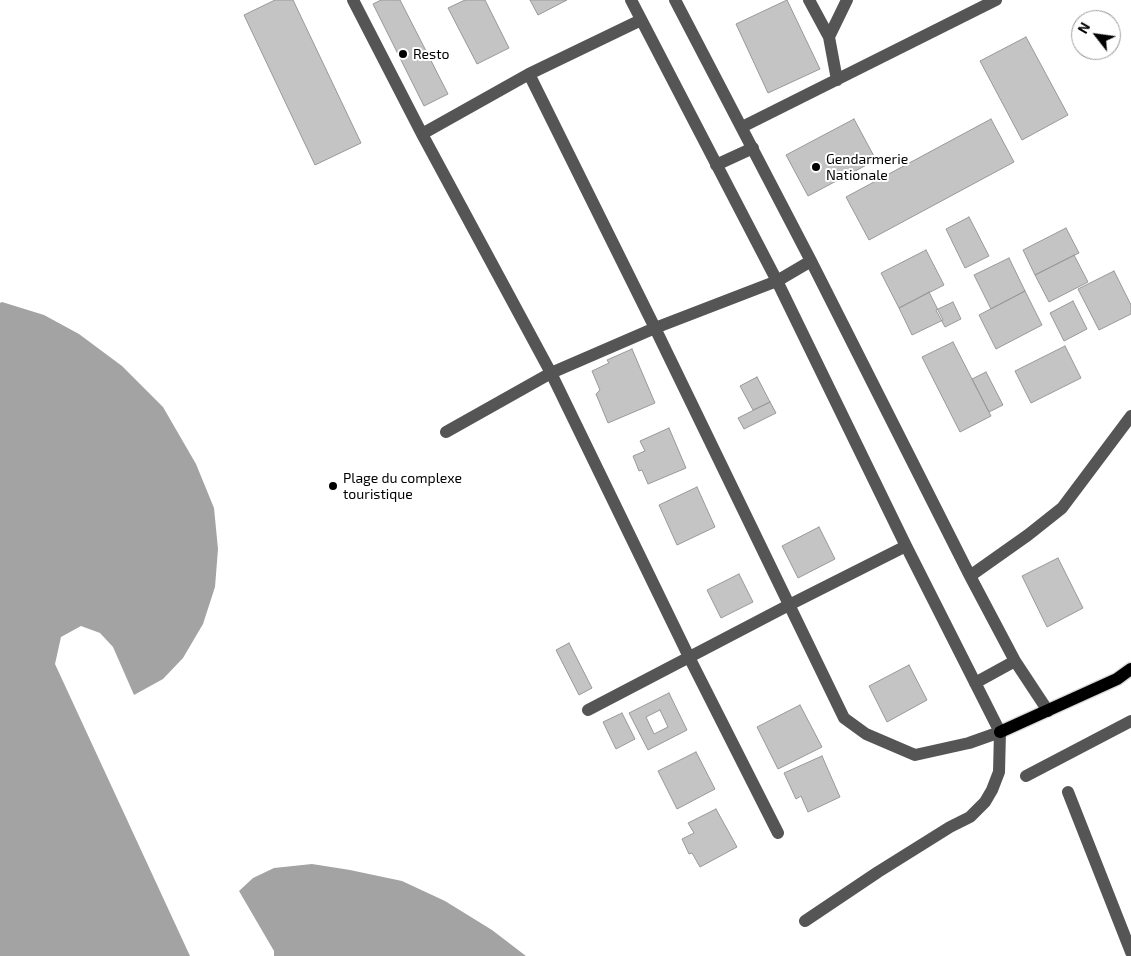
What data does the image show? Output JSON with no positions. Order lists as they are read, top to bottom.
{
  "places": ["Resto", "Gendarmerie Nationale", "Plage du complexe touristique"],
  "north": "top left"
}
